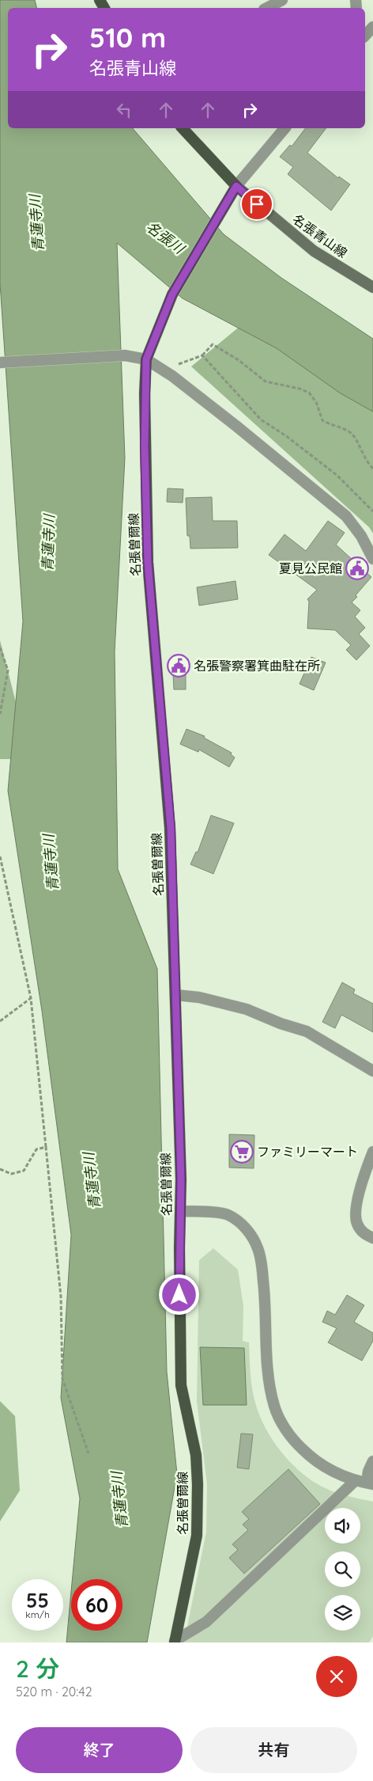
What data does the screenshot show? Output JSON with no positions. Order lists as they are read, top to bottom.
{
  "streets": {
    "main road": ["名張青山線", "名張曽爾線"]
  },
  "crossings": [
    ["名張青山線", "名張曽爾線"]
  ],
  "water": ["青蓮寺川", "名張川"],
  "places": {
    "public building": ["夏見公民館", "名張警察署箕曲駐在所"],
    "supermarket": ["ファミリーマート"]
  },
  "page": {
    "turn": ["510 m", "名張青山線"],
    "speed": "55 km/h",
    "limit": "60",
    "heading": ["2 分", "520 m · 20:42"],
    "buttons": ["終了", "共有"]
  }
}
